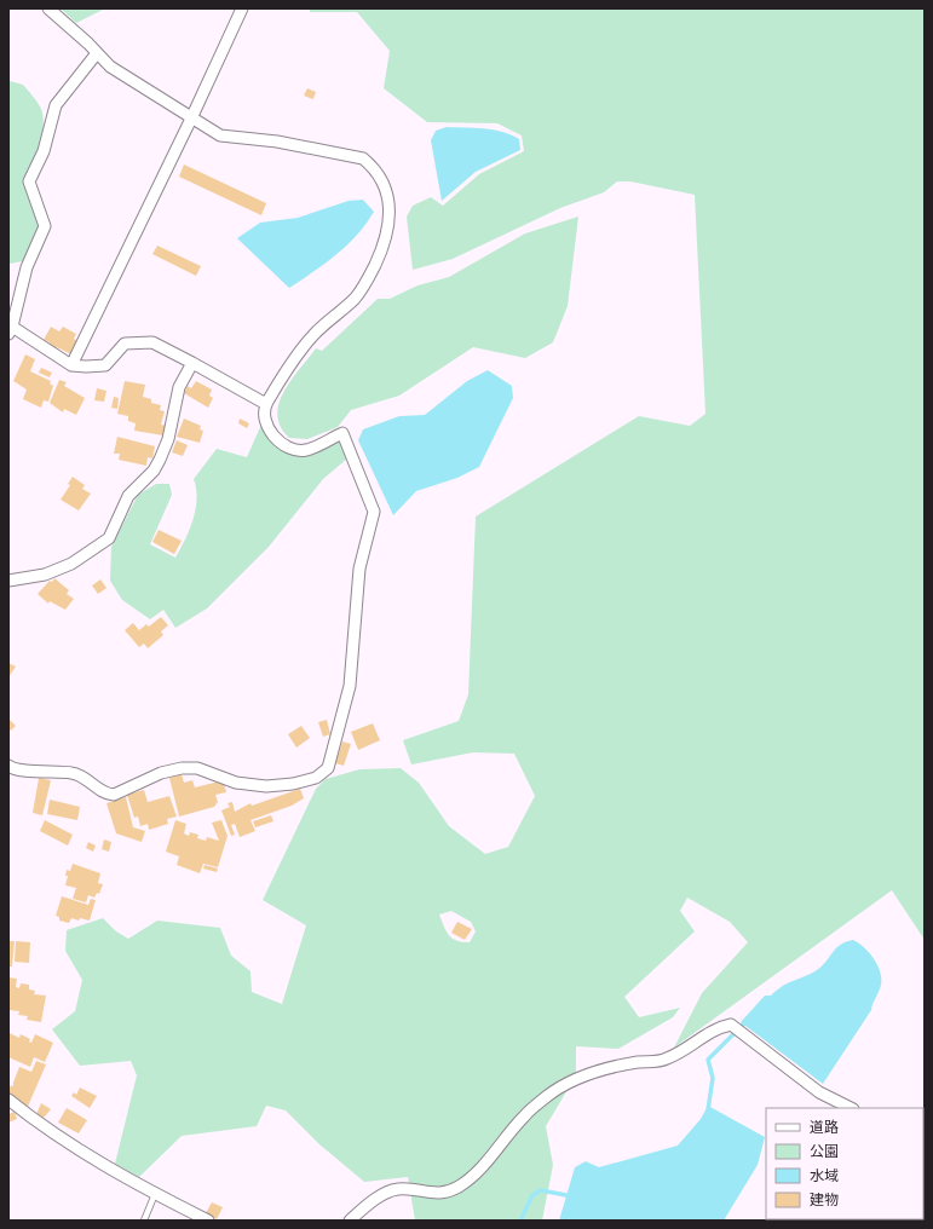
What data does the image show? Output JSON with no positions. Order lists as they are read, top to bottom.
{
  "legend": [
    "道路",
    "公園",
    "水域",
    "建物"
  ]
}
